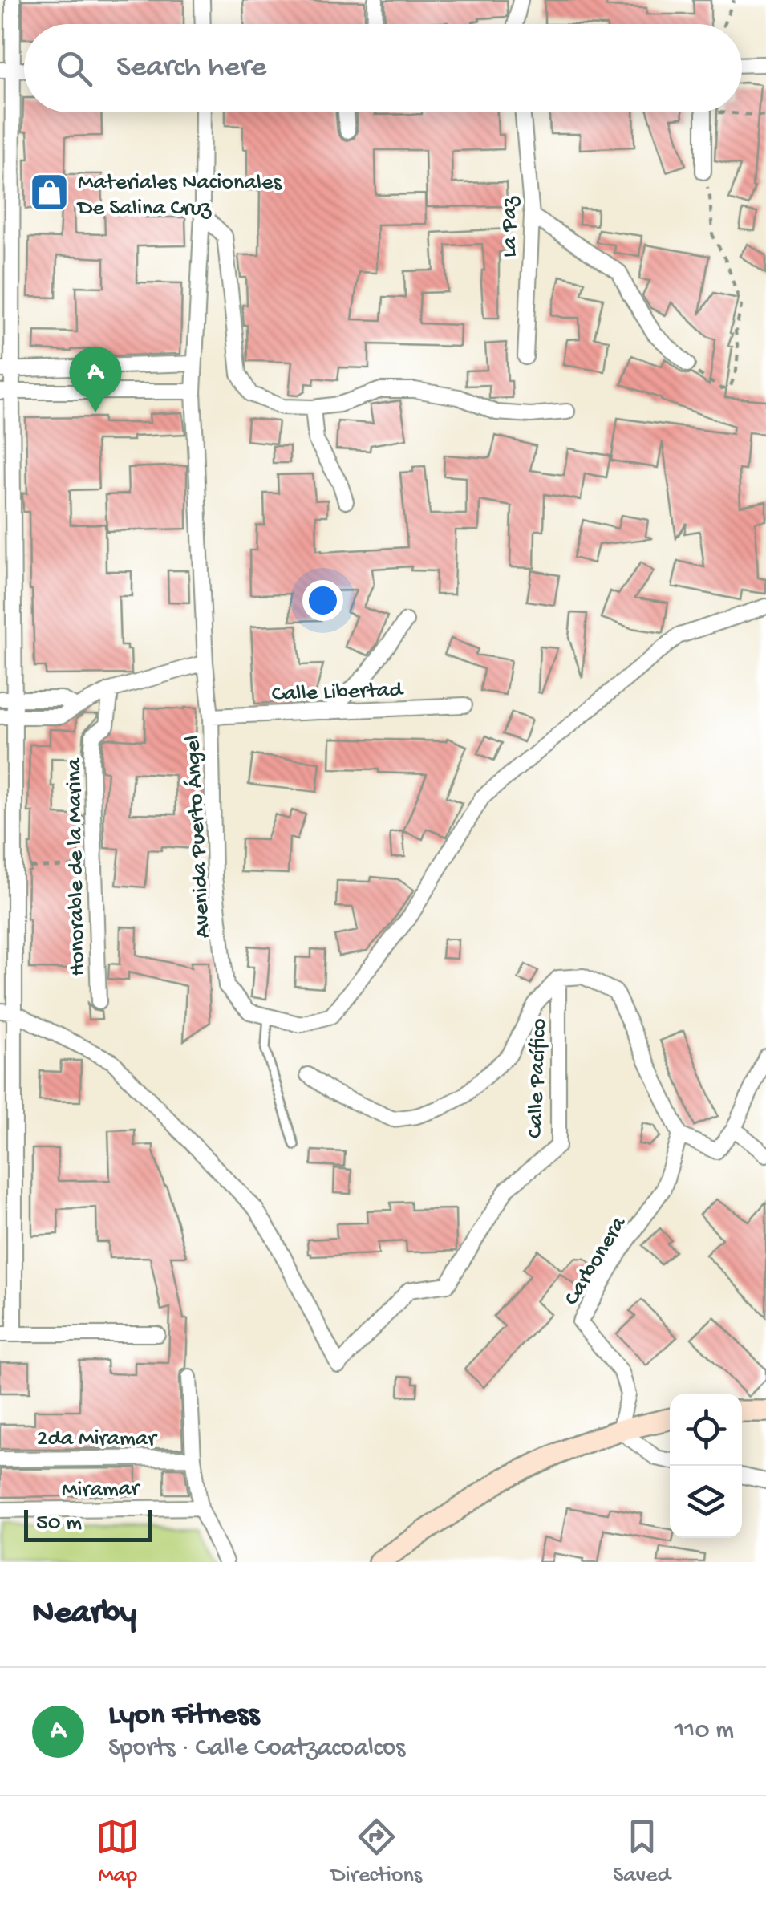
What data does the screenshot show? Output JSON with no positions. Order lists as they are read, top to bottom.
{
  "streets": {
    "street": [
      "La Paz",
      "Calle Libertad",
      "Avenida Puerto Ángel",
      "Honorable de la Marina",
      "Calle Pacífico",
      "Carbonera",
      "2da Miramar",
      "Miramar"
    ]
  },
  "crossings": [
    ["Calle Libertad", "Avenida Puerto Ángel"]
  ],
  "places": {
    "shop": ["Materiales Nacionales De Salina Cruz"]
  },
  "scale_bar": "50 m",
  "page": {
    "search": "Search here",
    "pins": "A",
    "scale": "50 m",
    "heading": "Nearby",
    "list": [
      {
        "mark": "A",
        "name": "Lyon Fitness",
        "note": "Sports · Calle Coatzacoalcos",
        "value": "110 m"
      }
    ],
    "nav": ["Map", "Directions", "Saved"]
  }
}
